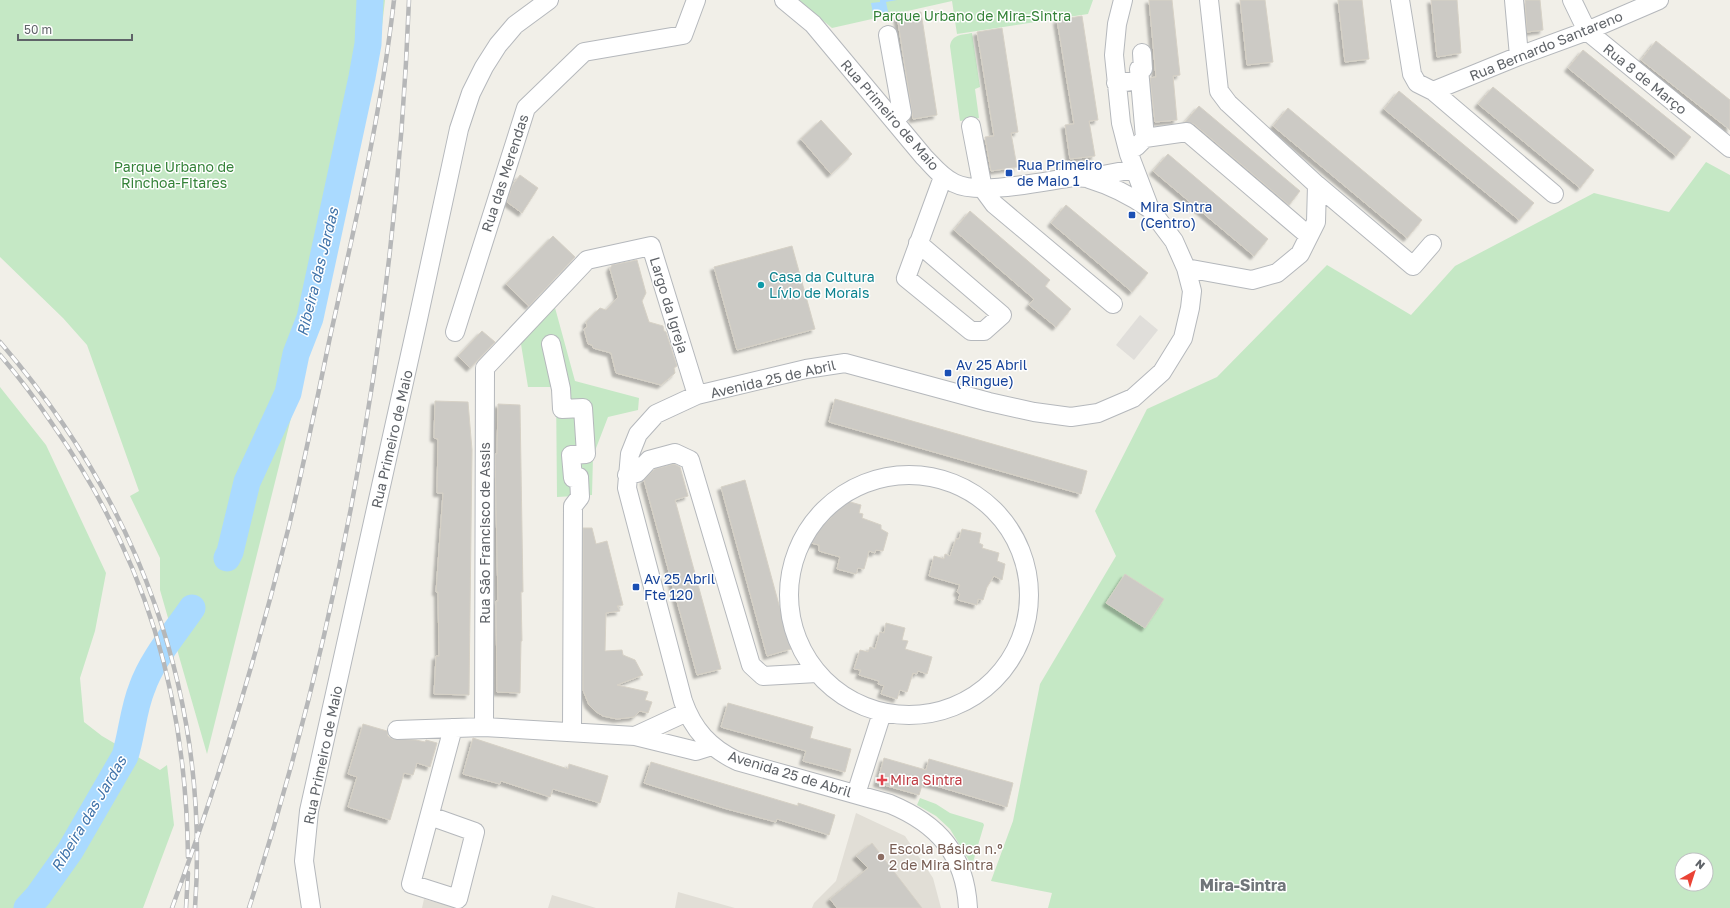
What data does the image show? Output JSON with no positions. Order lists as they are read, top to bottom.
{
  "streets": {
    "street": [
      "Rua Bernardo Santareno",
      "Rua 8 de Março",
      "Rua Primeiro de Maio",
      "Rua das Merendas",
      "Largo da Igreja",
      "Avenida 25 de Abril",
      "Rua São Francisco de Assis"
    ]
  },
  "crossings": [
    ["Rua Bernardo Santareno", "Rua 8 de Março"],
    ["Rua Primeiro de Maio", "Avenida 25 de Abril"],
    ["Largo da Igreja", "Avenida 25 de Abril"],
    ["Largo da Igreja", "Rua São Francisco de Assis"]
  ],
  "districts": ["Mira-Sintra"],
  "water": ["Ribeira das Jardas"],
  "parks": ["Parque Urbano de Mira-Sintra", "Parque Urbano de Rinchoa-Fitares"],
  "places": {
    "transit": [
      "Rua Primeiro de Maio 1",
      "Mira Sintra (Centro)",
      "Av 25 Abril (Ringue)",
      "Av 25 Abril Fte 120"
    ],
    "other": ["Casa da Cultura Lívio de Morais", "Escola Básica n.º 2 de Mira Sintra"],
    "health": ["Mira Sintra"]
  },
  "scale_bar": "50 m",
  "north": "top right"
}
